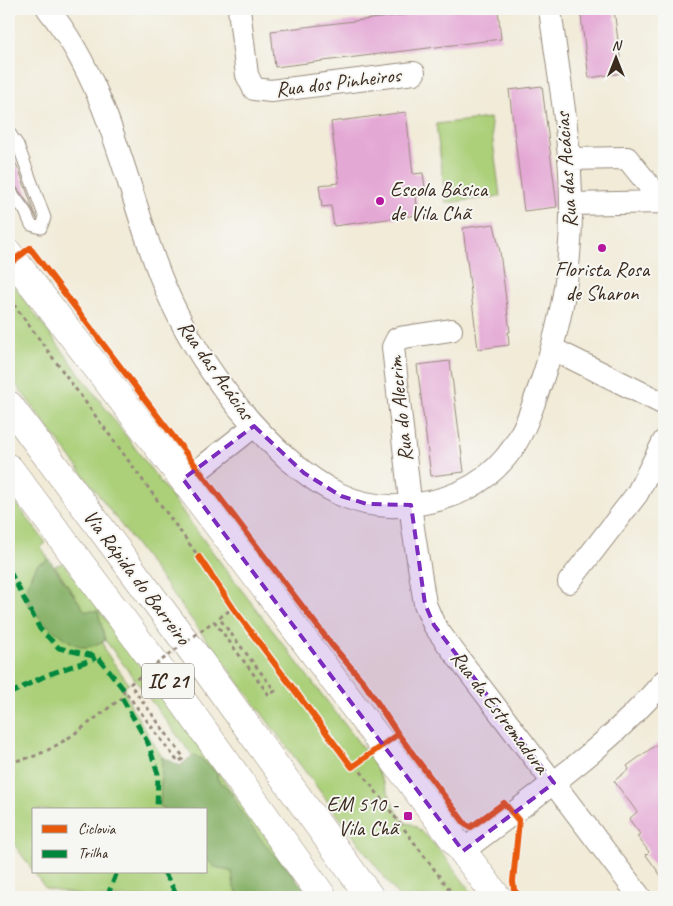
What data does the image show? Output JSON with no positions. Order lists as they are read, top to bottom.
{
  "streets": {
    "main road": ["Via Rápida do Barreiro", "IC 21"],
    "street": [
      "Rua dos Pinheiros",
      "Rua das Acácias",
      "Rua do Alecrim",
      "Rua da Estremadura"
    ]
  },
  "crossings": [
    ["Rua das Acácias", "Rua do Alecrim"],
    ["Rua das Acácias", "Rua da Estremadura"],
    ["Rua do Alecrim", "Rua da Estremadura"]
  ],
  "places": {
    "other": ["Escola Básica de Vila Chã", "Florista Rosa de Sharon"],
    "transit": ["EM 510 - Vila Chã"]
  },
  "legend": ["Ciclovia", "Trilha"],
  "north": "top"
}
